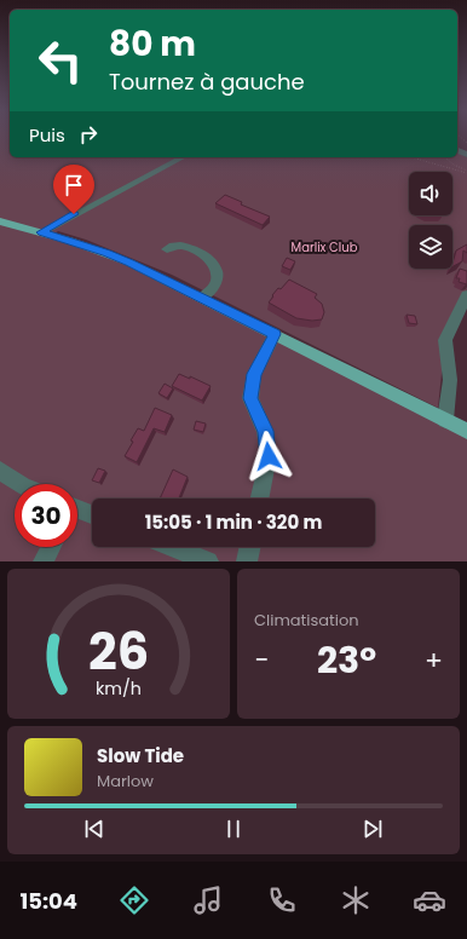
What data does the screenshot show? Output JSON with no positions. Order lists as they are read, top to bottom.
{
  "parks": ["Marlix Club"],
  "page": {
    "turn": ["80 m", "Tournez à gauche"],
    "then": "Puis",
    "limit": "30",
    "trip": "15:05 · 1 min · 320 m",
    "tile": "Climatisation",
    "heat": ["−", "23°", "+"],
    "song": ["Slow Tide", "Marlow"],
    "tabs": "15:04",
    "gauge": ["26", "km/h"]
  }
}
